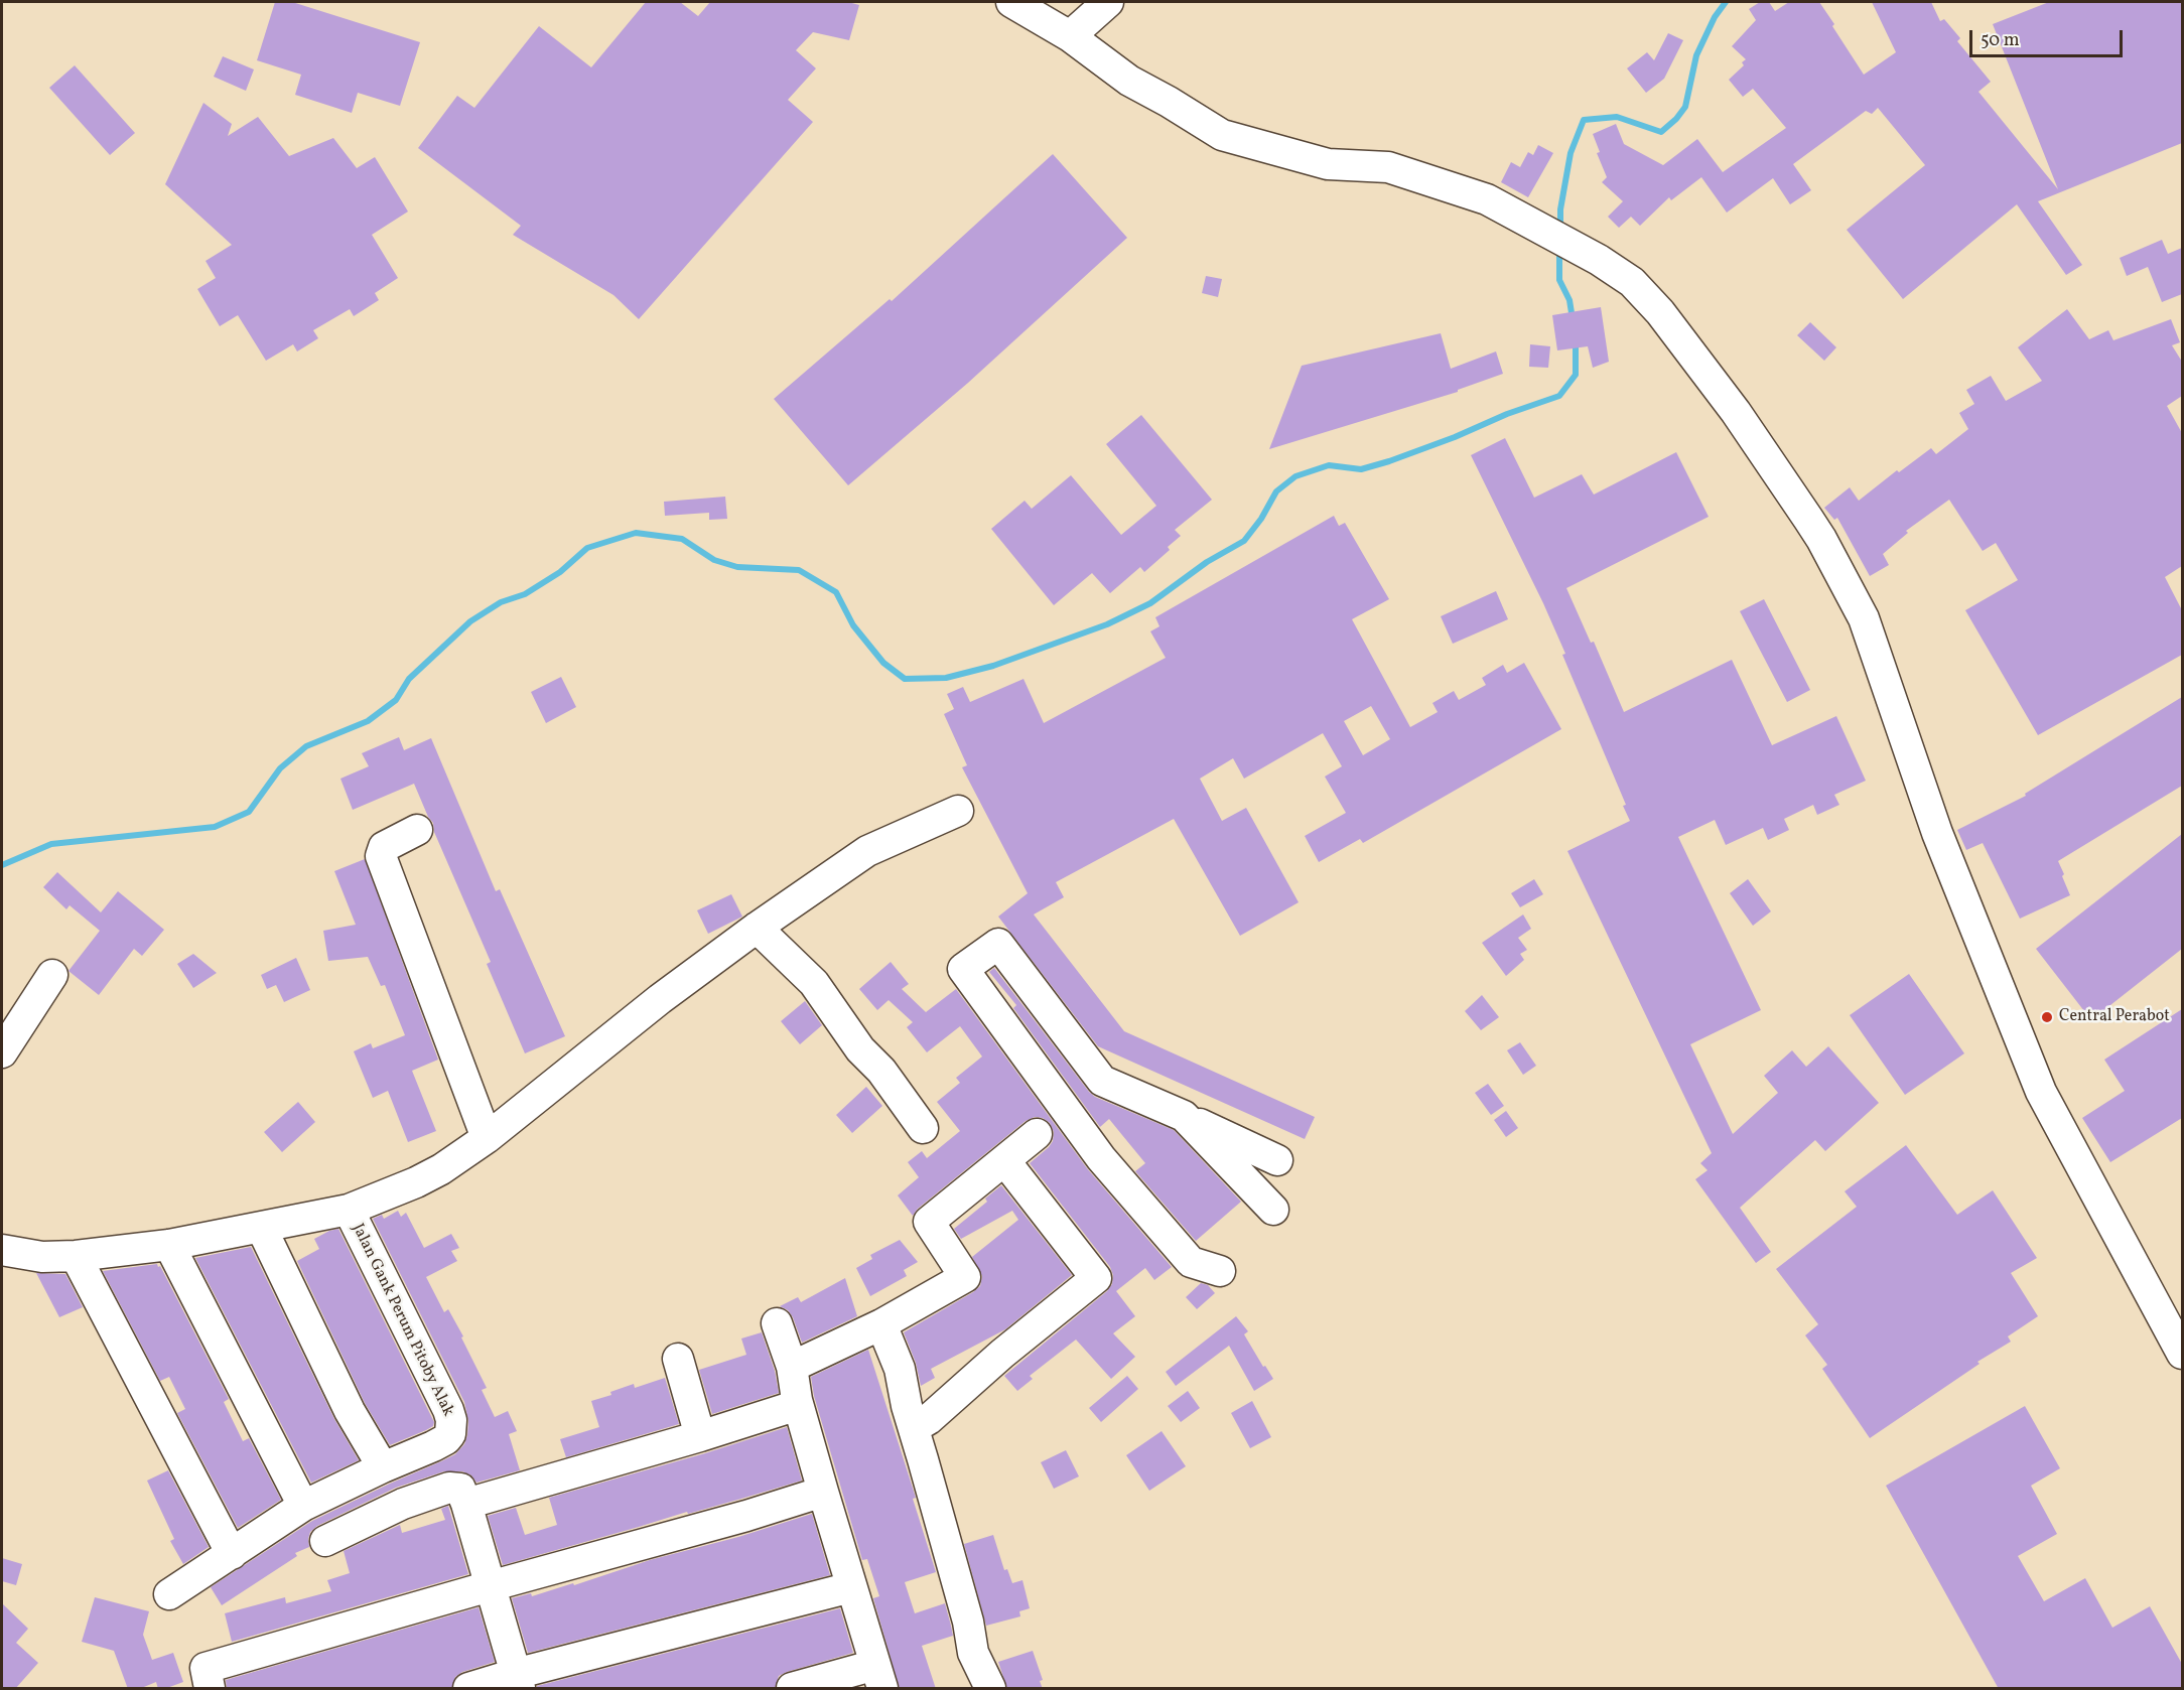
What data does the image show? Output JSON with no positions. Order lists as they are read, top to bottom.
{
  "streets": {
    "street": ["Jalan Gank Perum Pitoby Alak"]
  },
  "places": ["Central Perabot"],
  "scale_bar": "50 m"
}
